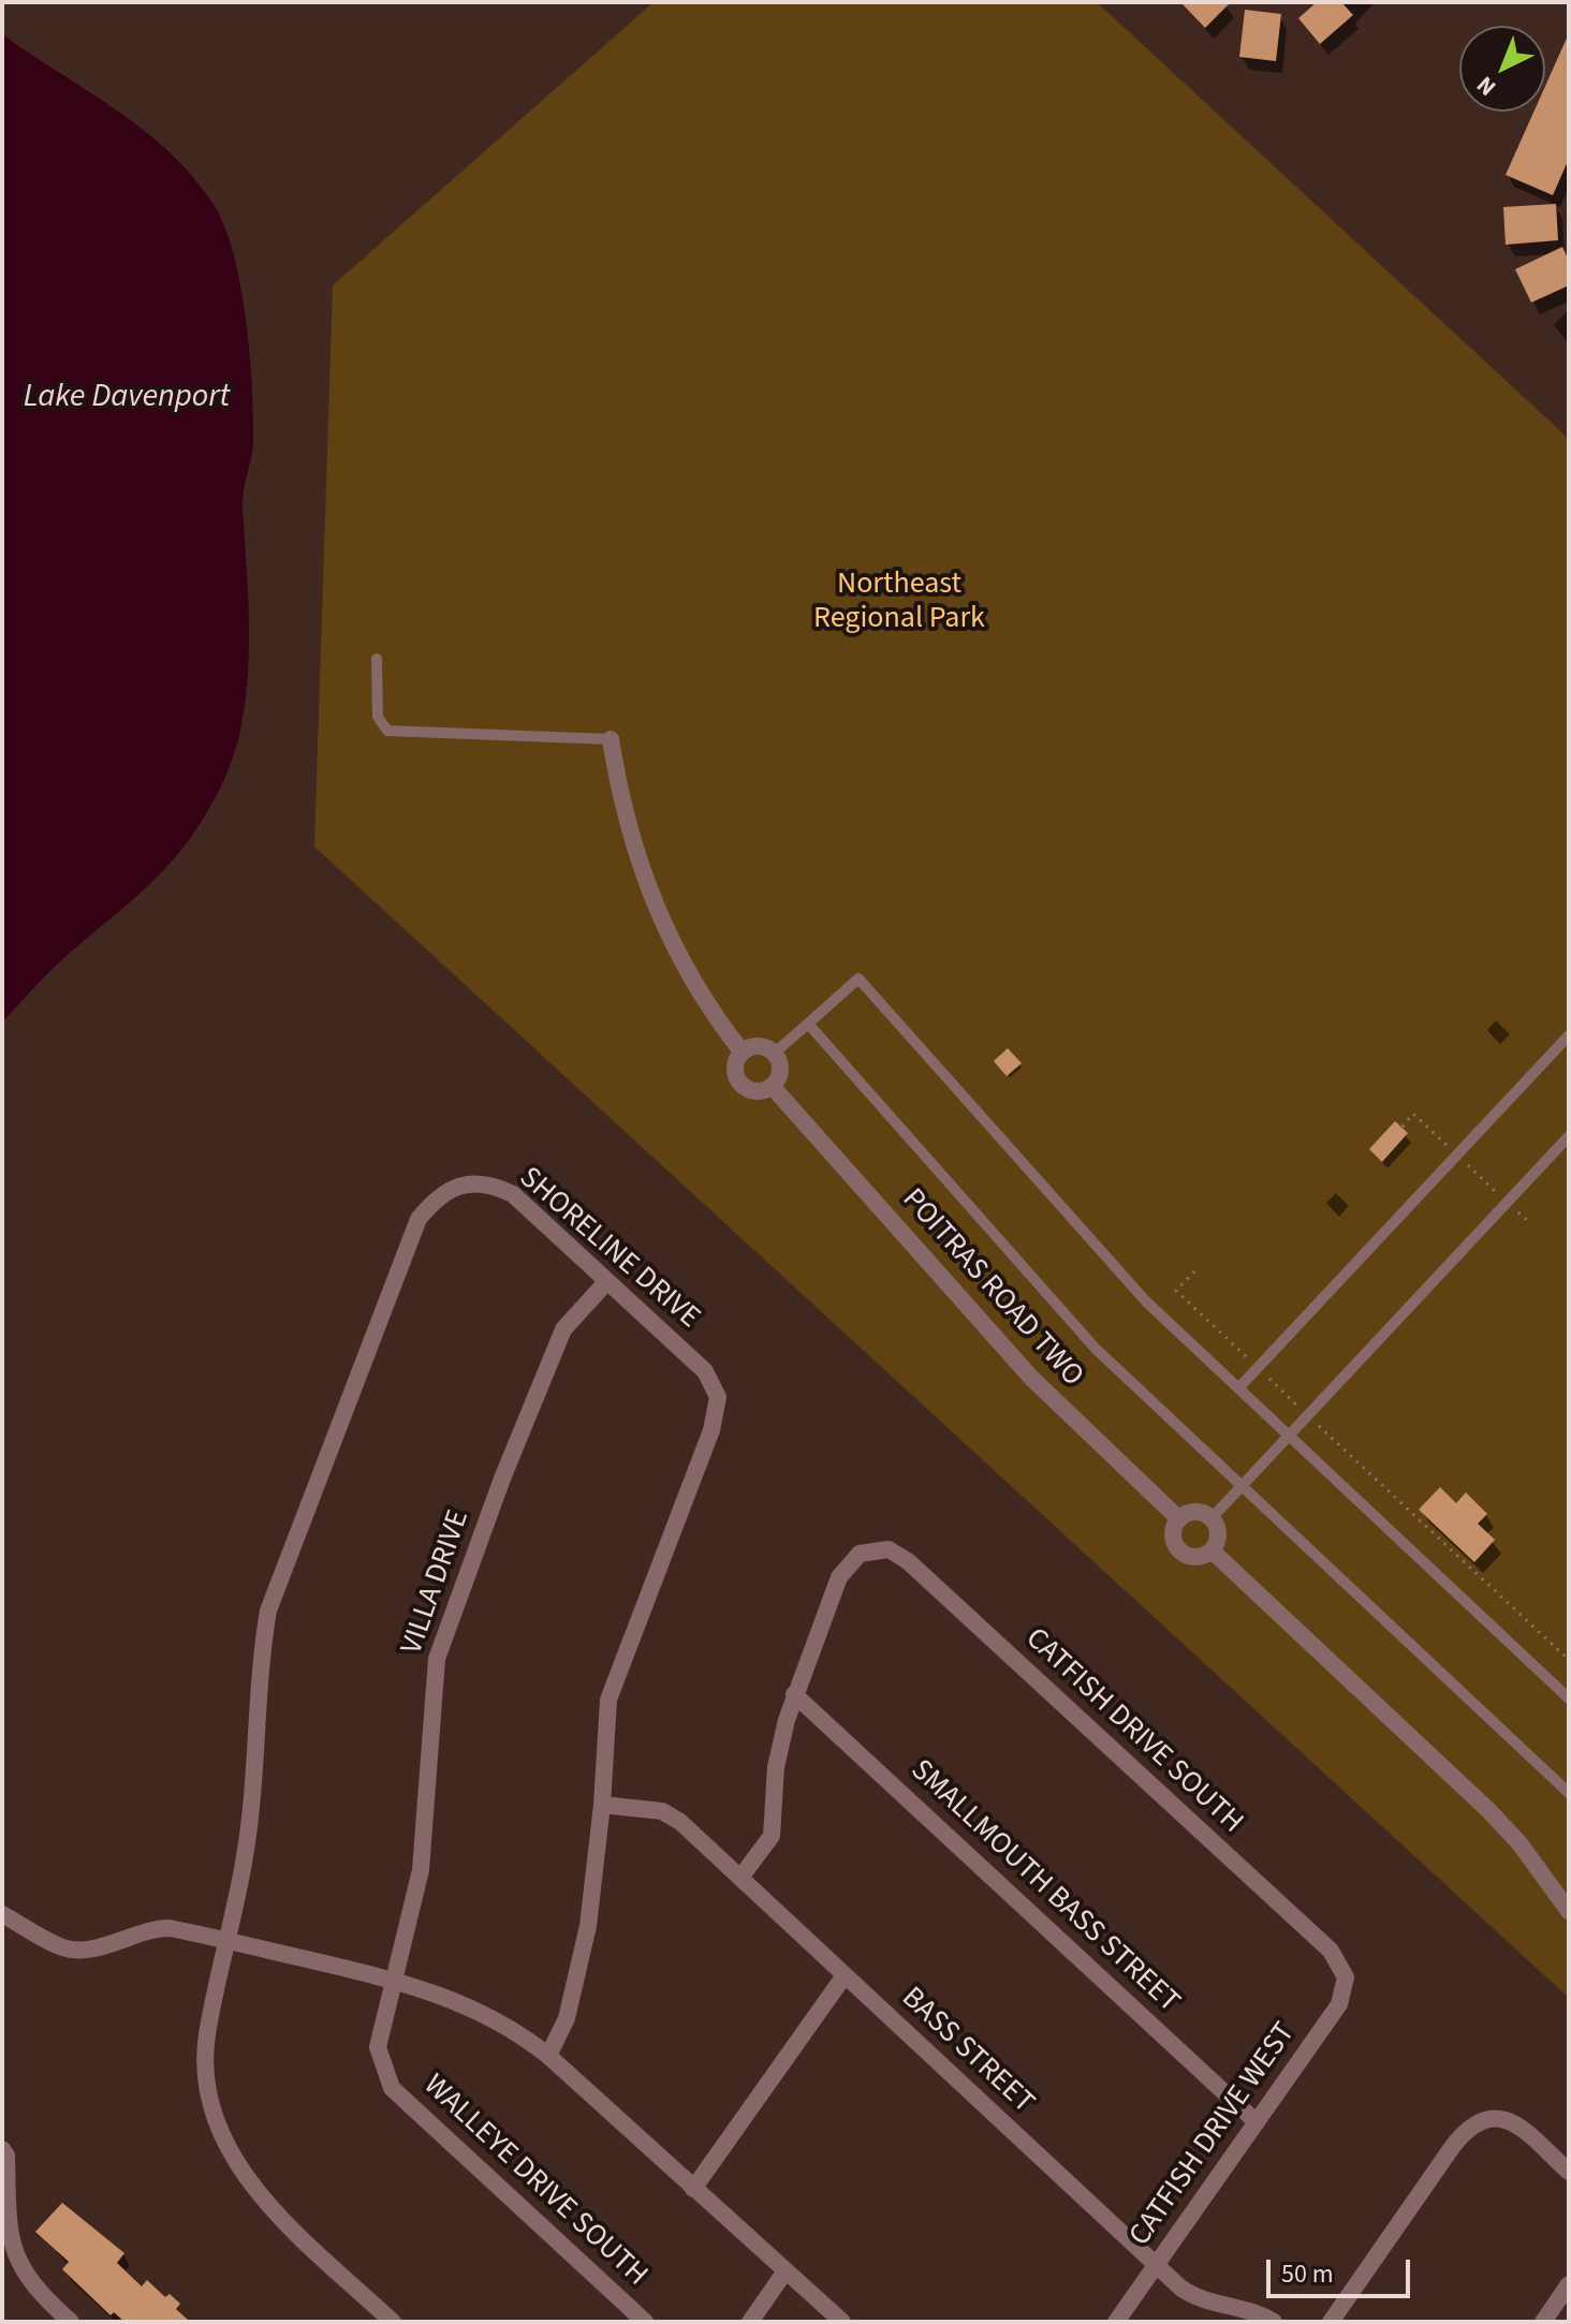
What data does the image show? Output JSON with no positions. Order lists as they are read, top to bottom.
{
  "streets": {
    "street": [
      "SHORELINE DRIVE",
      "POITRAS ROAD TWO",
      "VILLA DRIVE",
      "CATFISH DRIVE SOUTH",
      "SMALLMOUTH BASS STREET",
      "BASS STREET",
      "CATFISH DRIVE WEST",
      "WALLEYE DRIVE SOUTH"
    ]
  },
  "crossings": [
    ["SHORELINE DRIVE", "VILLA DRIVE"],
    ["SHORELINE DRIVE", "BASS STREET"],
    ["VILLA DRIVE", "WALLEYE DRIVE SOUTH"],
    ["CATFISH DRIVE SOUTH", "SMALLMOUTH BASS STREET"],
    ["CATFISH DRIVE SOUTH", "CATFISH DRIVE WEST"],
    ["SMALLMOUTH BASS STREET", "CATFISH DRIVE WEST"],
    ["BASS STREET", "CATFISH DRIVE WEST"]
  ],
  "water": ["Lake Davenport"],
  "parks": ["Northeast Regional Park"],
  "scale_bar": "50 m",
  "north": "bottom left"
}
